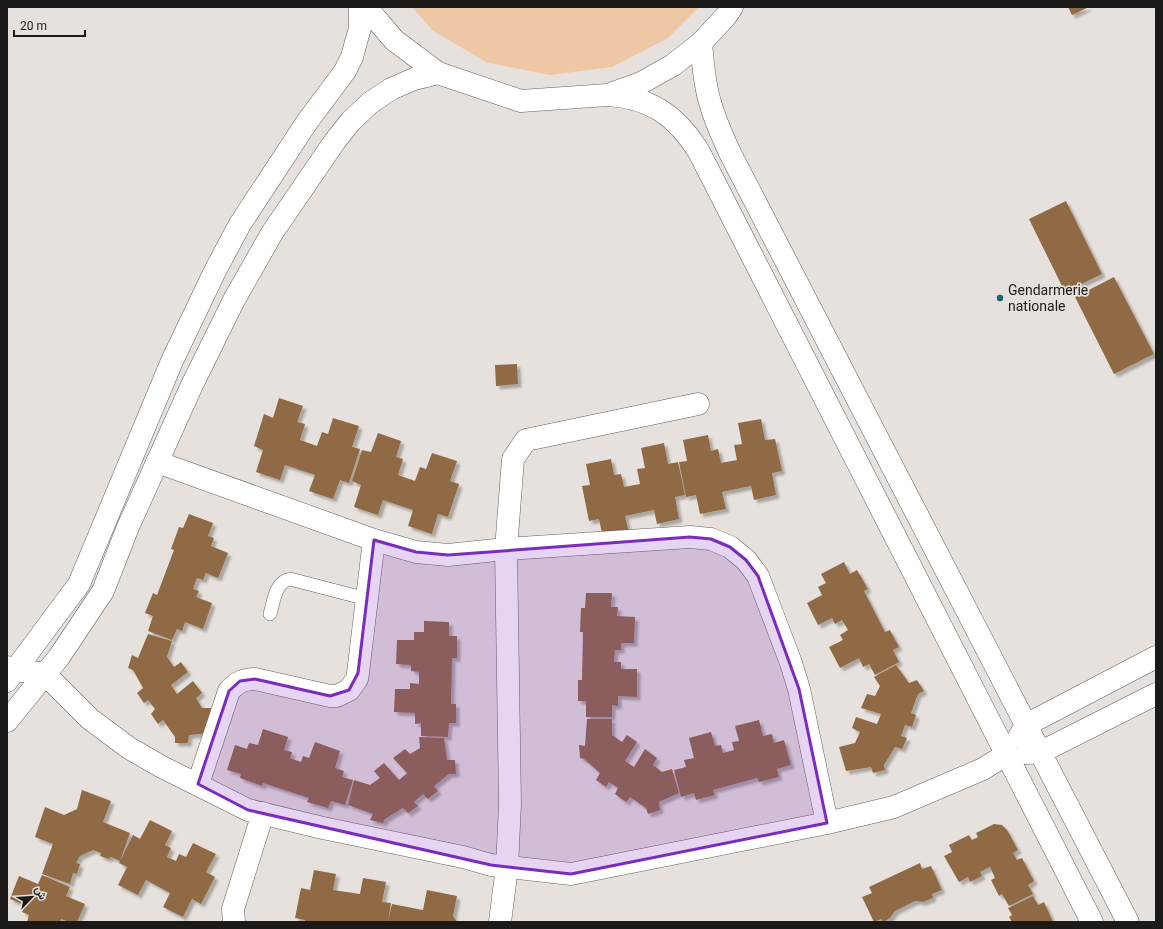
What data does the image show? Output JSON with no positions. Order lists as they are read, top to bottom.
{
  "places": ["Gendarmerie nationale"],
  "scale_bar": "20 m",
  "north": "top right"
}
